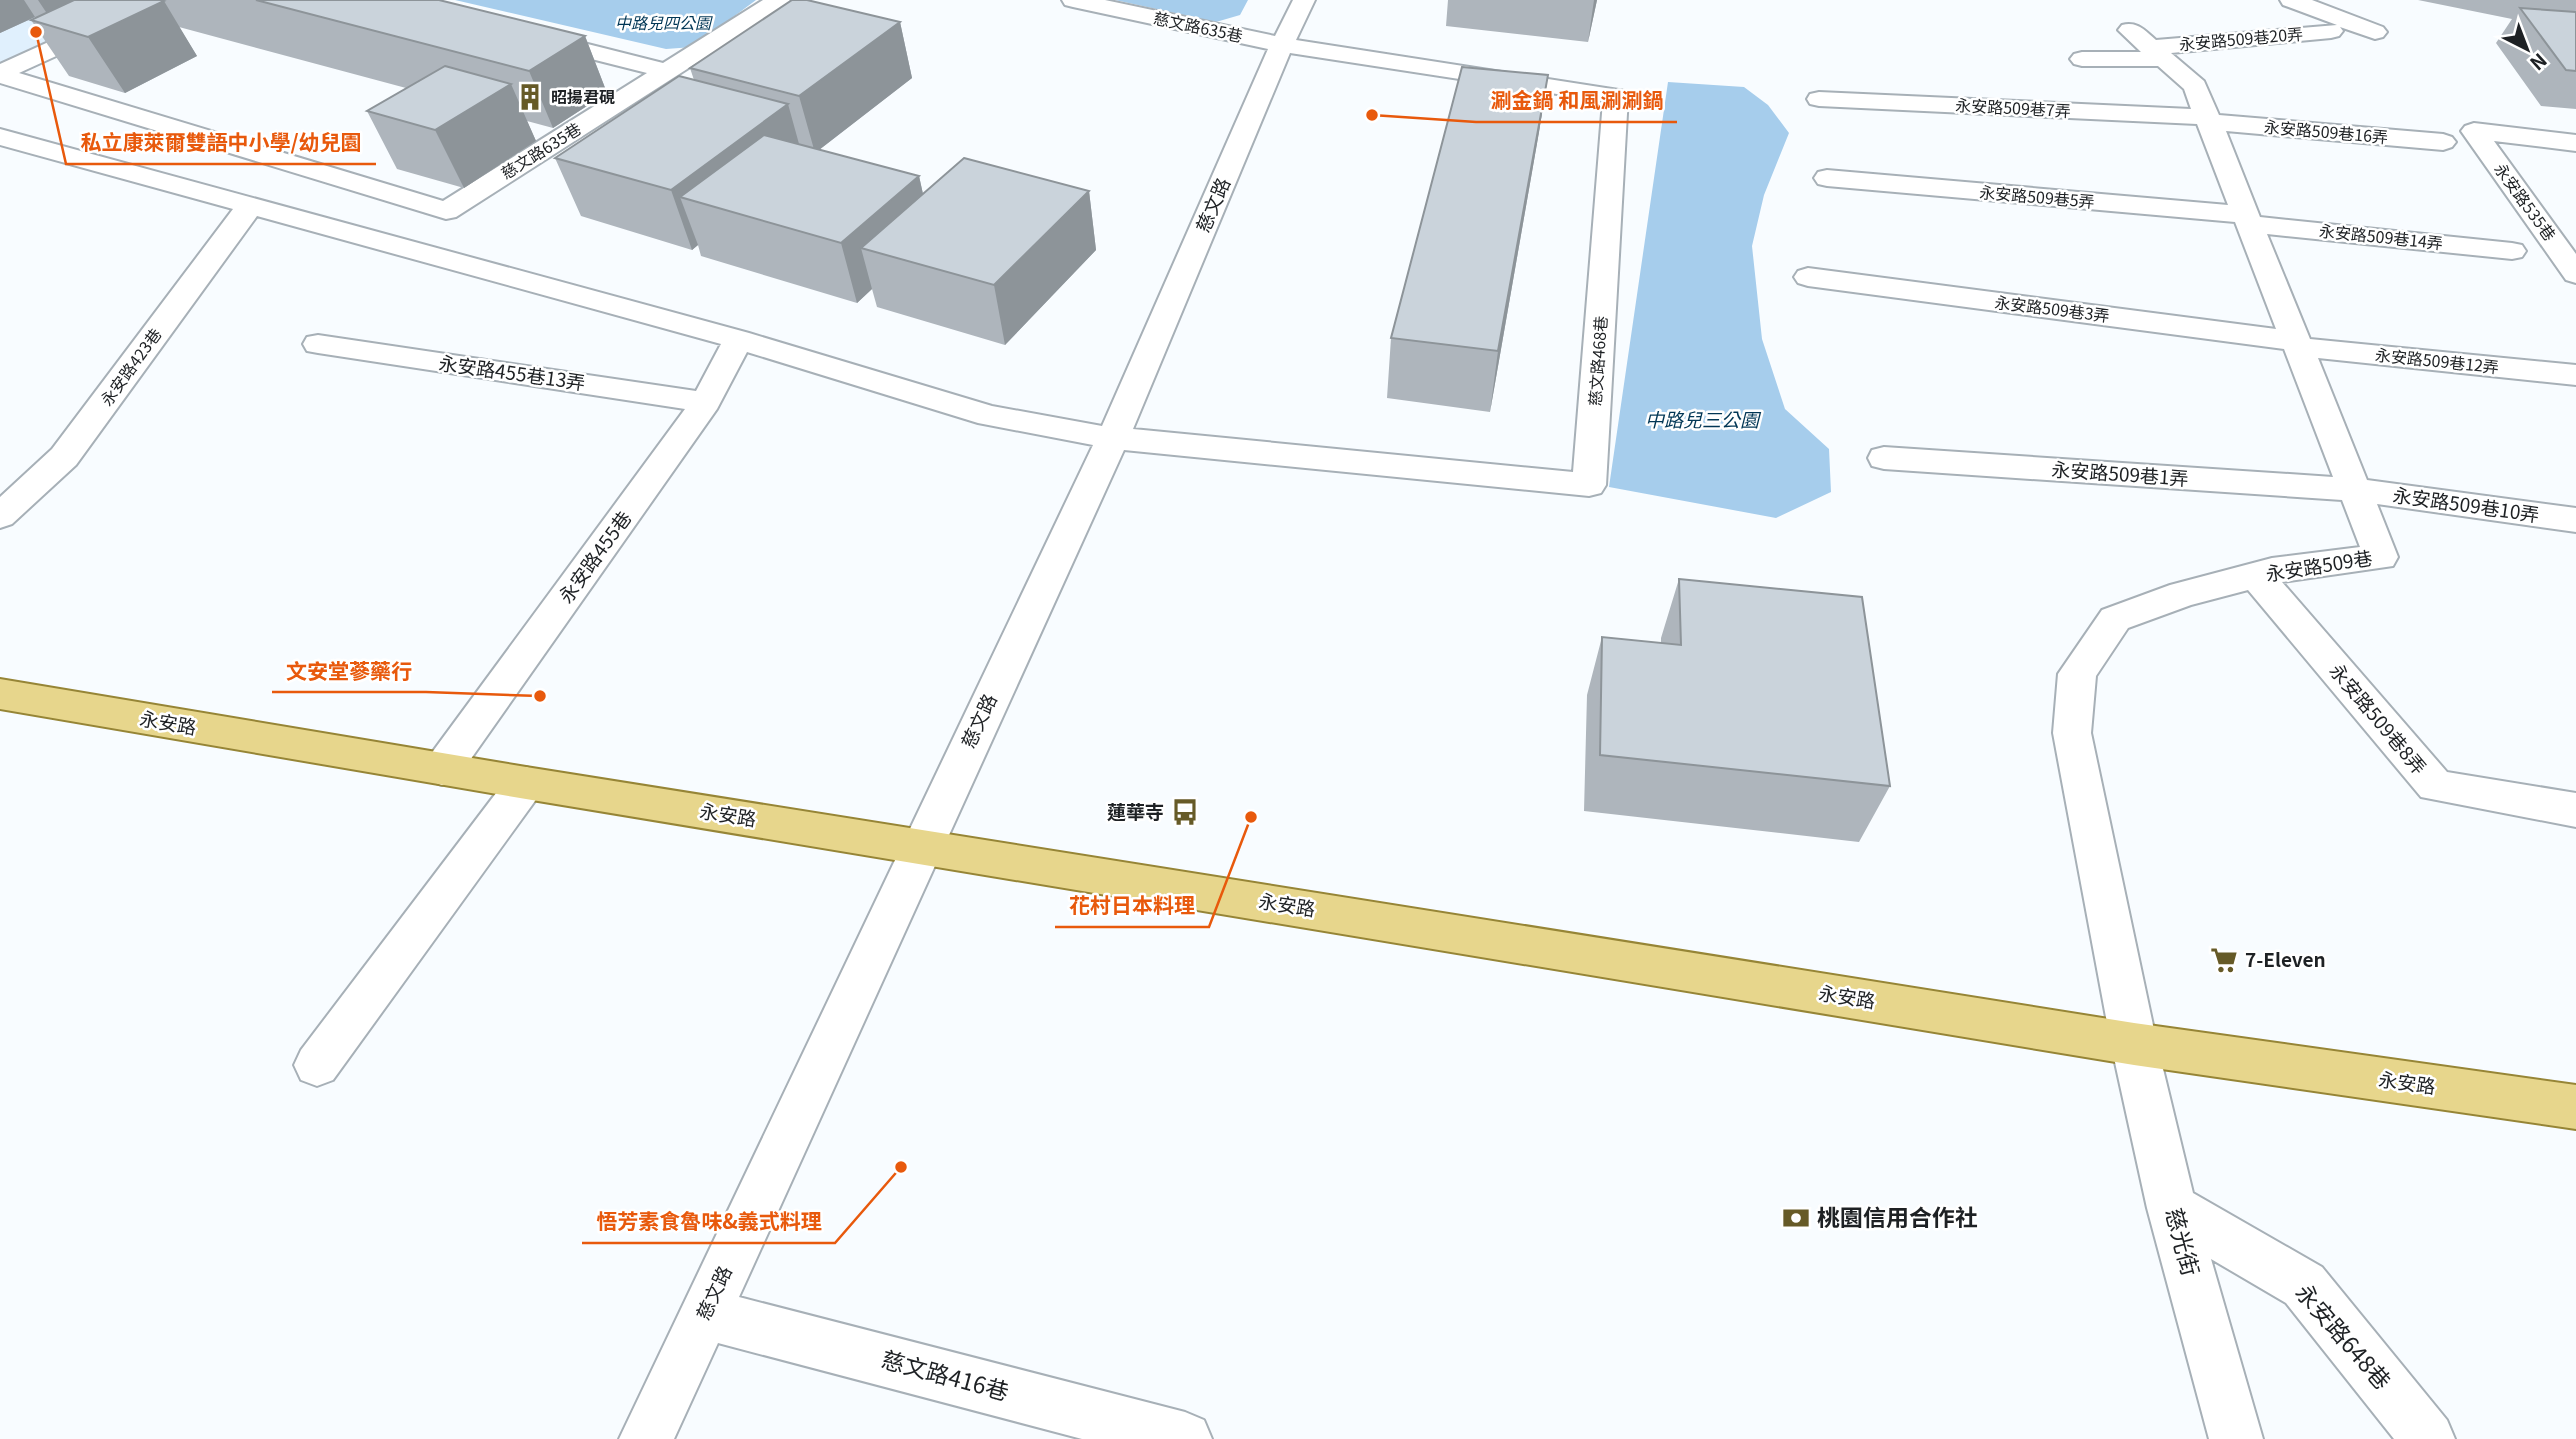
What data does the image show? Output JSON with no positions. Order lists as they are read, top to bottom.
{
  "streets": {
    "main road": ["永安路"],
    "street": [
      "慈文路635巷",
      "永安路509巷20弄",
      "永安路509巷7弄",
      "永安路509巷16弄",
      "永安路509巷5弄",
      "永安路535巷",
      "慈文路",
      "永安路509巷14弄",
      "永安路509巷3弄",
      "慈文路468巷",
      "永安路509巷12弄",
      "永安路423巷",
      "永安路455巷13弄",
      "永安路509巷1弄",
      "永安路509巷10弄",
      "永安路455巷",
      "永安路509巷",
      "永安路509巷8弄",
      "慈光街",
      "永安路648巷",
      "慈文路416巷"
    ]
  },
  "crossings": [
    ["慈文路635巷", "慈文路"],
    ["慈文路635巷", "慈文路468巷"],
    ["永安路509巷20弄", "永安路509巷"],
    ["永安路509巷7弄", "永安路509巷16弄"],
    ["永安路509巷7弄", "永安路509巷"],
    ["永安路509巷16弄", "永安路509巷"],
    ["永安路509巷5弄", "永安路509巷14弄"],
    ["永安路509巷5弄", "永安路509巷"],
    ["慈文路", "慈文路468巷"],
    ["慈文路", "永安路"],
    ["慈文路", "慈文路416巷"],
    ["永安路509巷14弄", "永安路509巷"],
    ["永安路509巷3弄", "永安路509巷12弄"],
    ["永安路509巷3弄", "永安路509巷"],
    ["永安路509巷12弄", "永安路509巷"],
    ["永安路455巷13弄", "永安路455巷"],
    ["永安路509巷1弄", "永安路509巷10弄"],
    ["永安路509巷1弄", "永安路509巷"],
    ["永安路509巷10弄", "永安路509巷"],
    ["永安路455巷", "永安路"],
    ["永安路509巷", "永安路509巷8弄"],
    ["永安路509巷", "永安路"],
    ["永安路509巷", "慈光街"],
    ["永安路", "慈光街"],
    ["慈光街", "永安路648巷"]
  ],
  "parks": ["中路兒四公園", "中路兒三公園"],
  "places": {
    "other": [
      "私立康萊爾雙語中小學/幼兒園",
      "涮金鍋 和風涮涮鍋",
      "文安堂蔘藥行",
      "花村日本料理",
      "悟芳素食魯味&義式料理"
    ],
    "building": ["昭揚君硯"],
    "bus stop": ["蓮華寺"],
    "supermarket": ["7-Eleven"],
    "bank": ["桃園信用合作社"]
  },
  "north": "bottom right"
}
